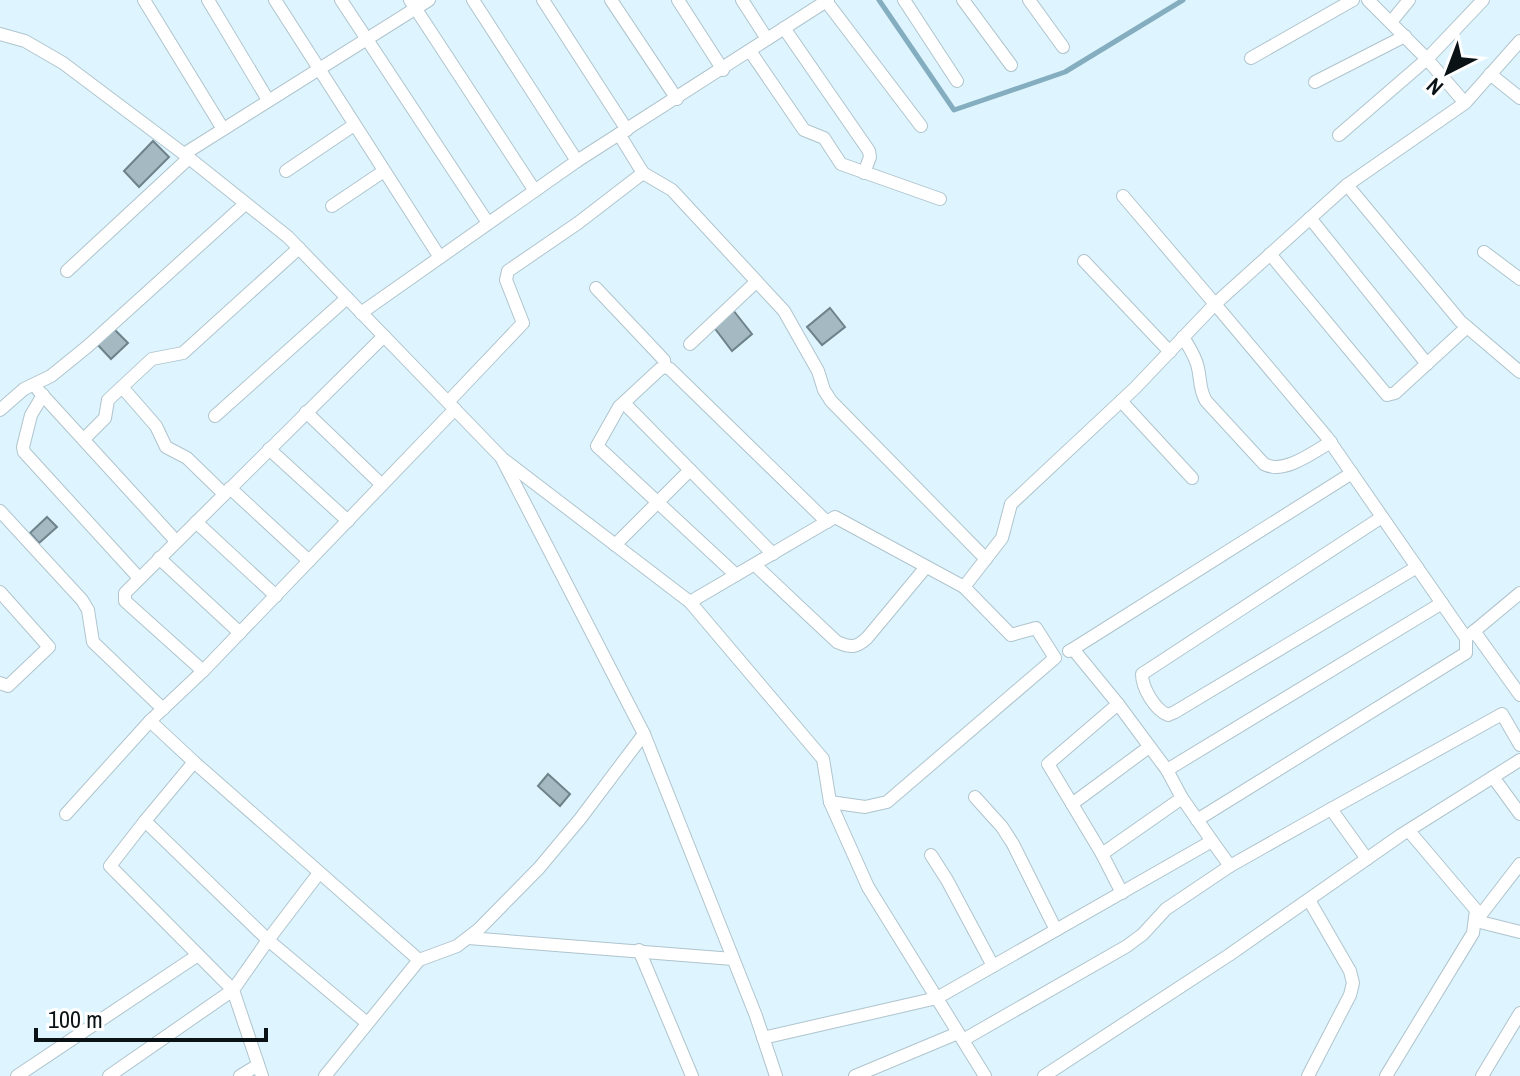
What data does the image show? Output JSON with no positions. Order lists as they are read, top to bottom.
{
  "scale_bar": "100 m",
  "north": "bottom left"
}
